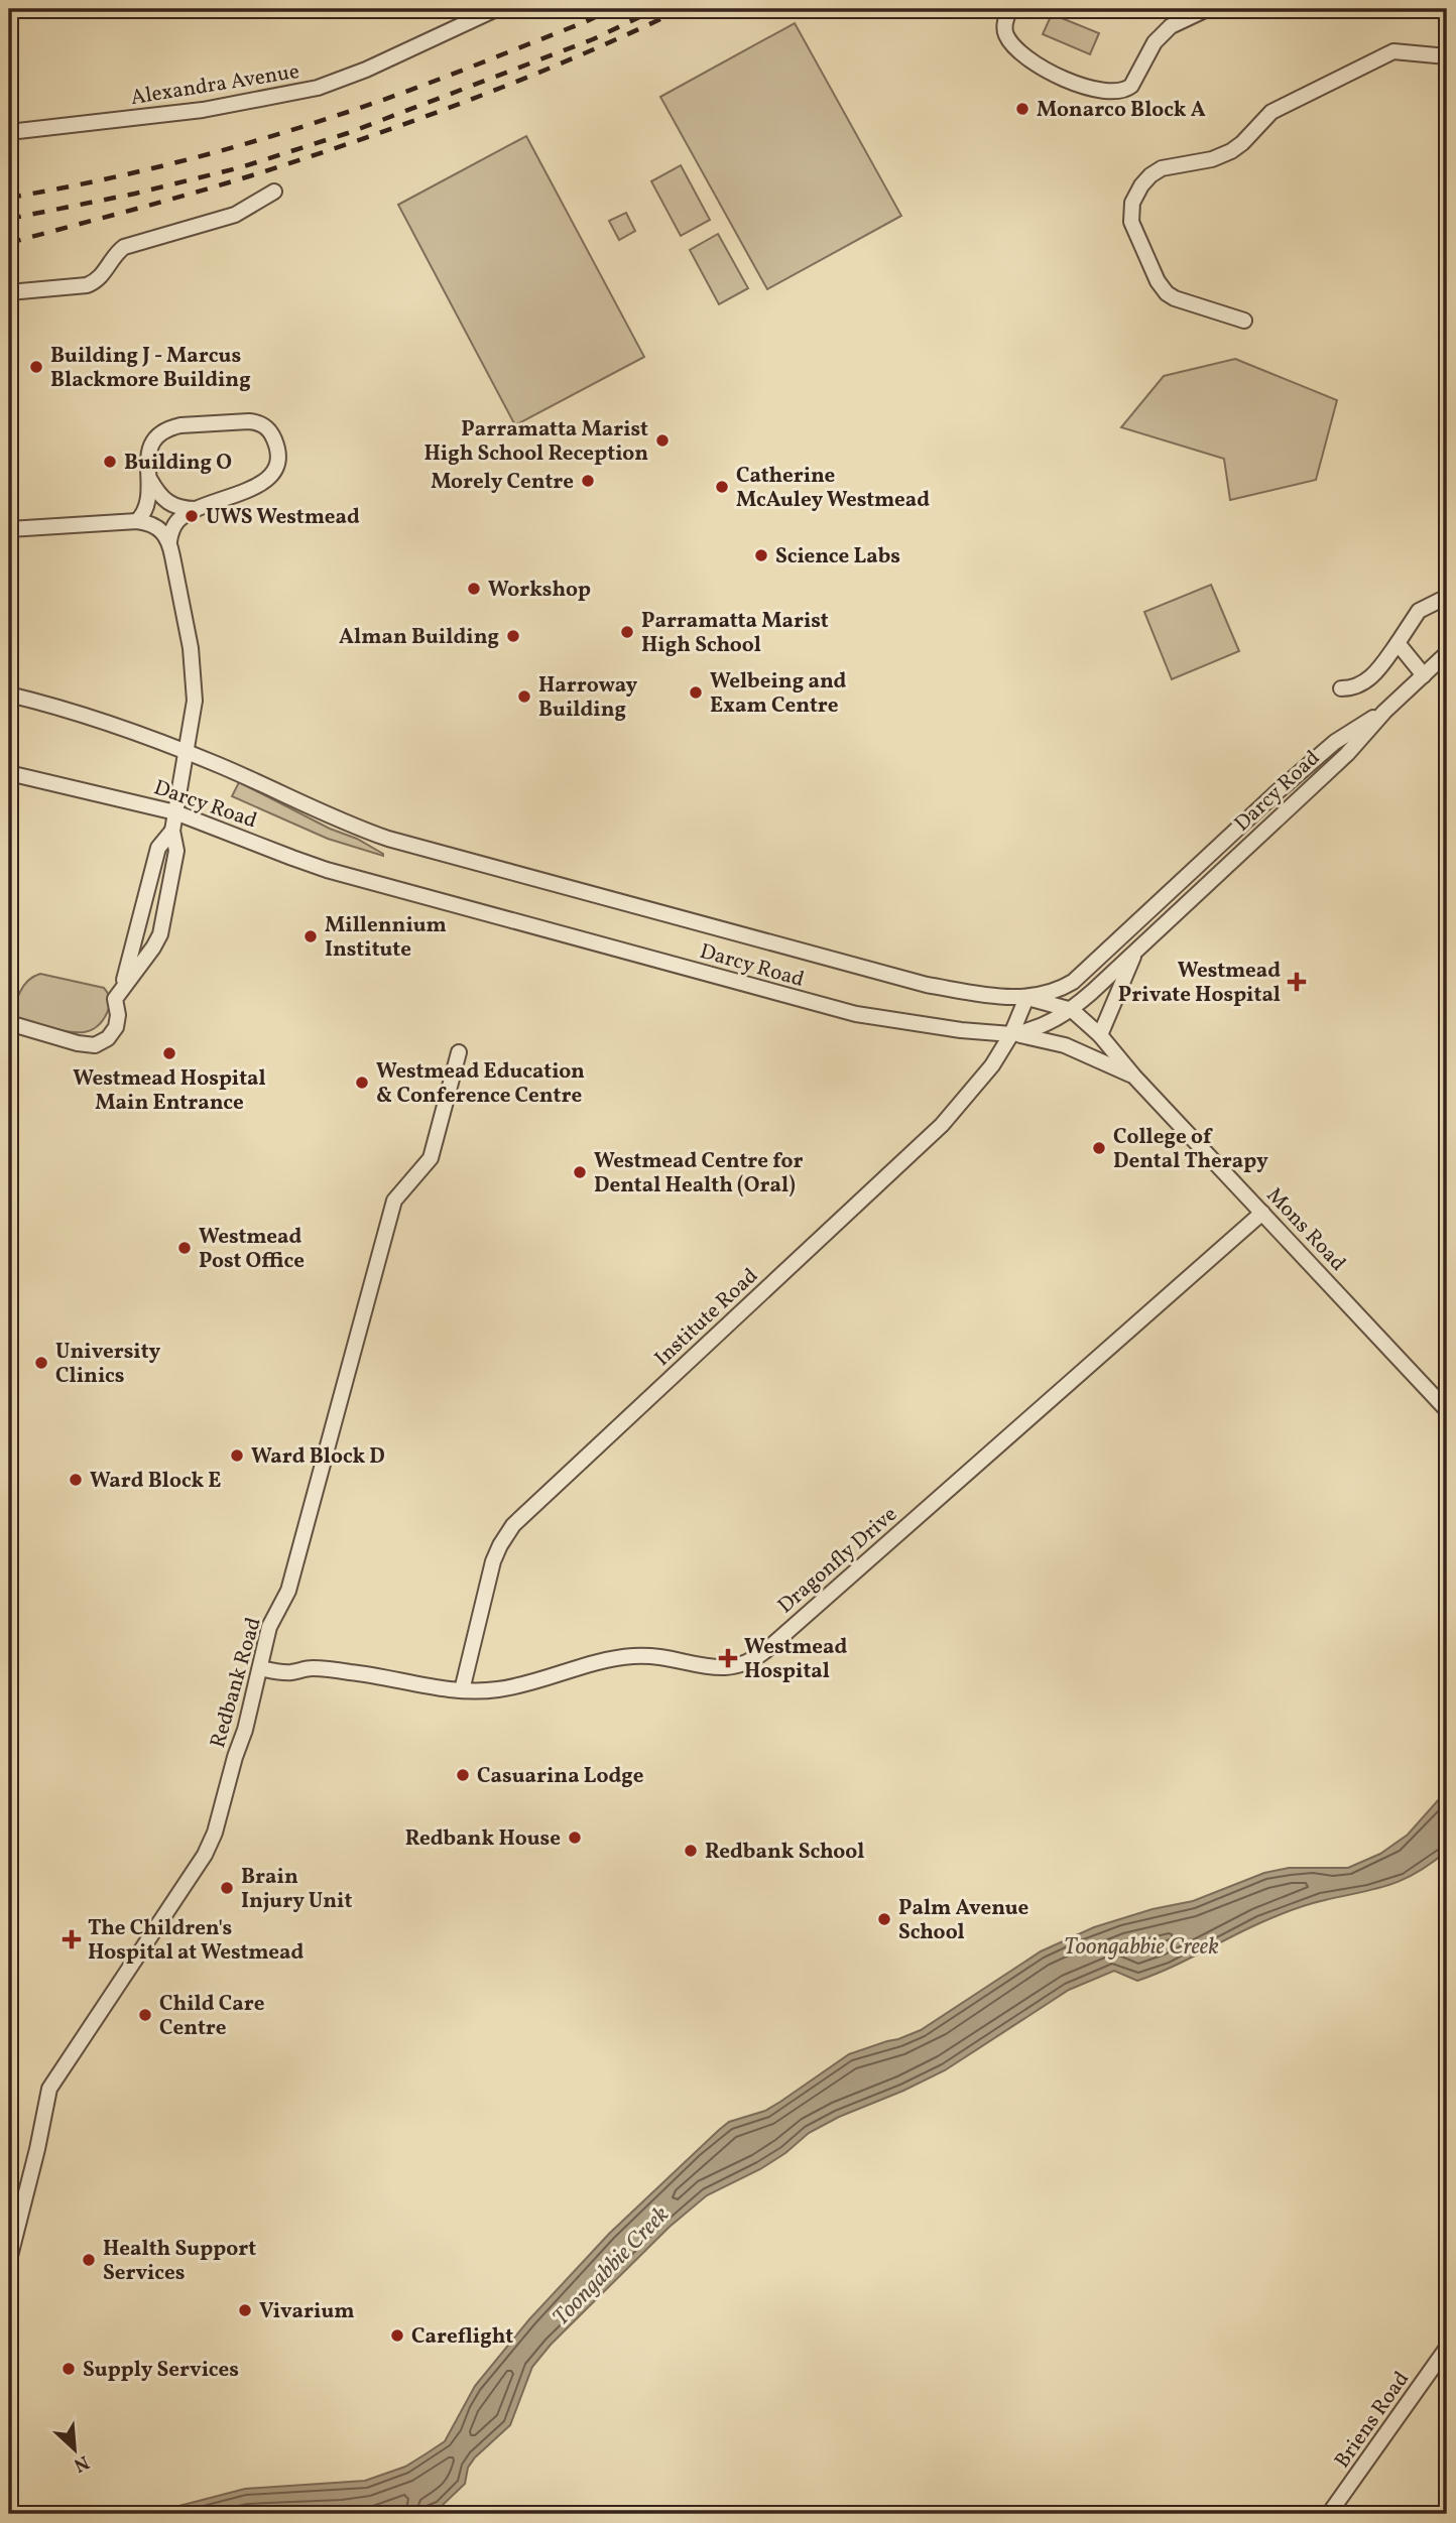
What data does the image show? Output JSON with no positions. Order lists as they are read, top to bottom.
{
  "streets": {
    "street": [
      "Alexandra Avenue",
      "Darcy Road",
      "Mons Road",
      "Institute Road",
      "Dragonfly Drive",
      "Redbank Road",
      "Briens Road"
    ]
  },
  "crossings": [
    ["Darcy Road", "Mons Road"],
    ["Darcy Road", "Institute Road"],
    ["Mons Road", "Institute Road"],
    ["Mons Road", "Dragonfly Drive"],
    ["Institute Road", "Dragonfly Drive"],
    ["Dragonfly Drive", "Redbank Road"]
  ],
  "water": ["Toongabbie Creek"],
  "places": {
    "other": [
      "Monarco Block A",
      "Building J - Marcus Blackmore Building",
      "Parramatta Marist High School Reception",
      "Building O",
      "Morely Centre",
      "Catherine McAuley Westmead",
      "UWS Westmead",
      "Science Labs",
      "Workshop",
      "Parramatta Marist High School",
      "Alman Building",
      "Welbeing and Exam Centre",
      "Harroway Building",
      "Millennium Institute",
      "Westmead Hospital Main Entrance",
      "Westmead Education & Conference Centre",
      "College of Dental Therapy",
      "Westmead Centre for Dental Health (Oral)",
      "Westmead Post Office",
      "University Clinics",
      "Ward Block D",
      "Ward Block E",
      "Casuarina Lodge",
      "Redbank House",
      "Redbank School",
      "Brain Injury Unit",
      "Palm Avenue School",
      "Child Care Centre",
      "Health Support Services",
      "Vivarium",
      "Careflight",
      "Supply Services"
    ],
    "health": ["Westmead Private Hospital", "Westmead Hospital", "The Children's Hospital at Westmead"]
  },
  "north": "bottom right"
}
